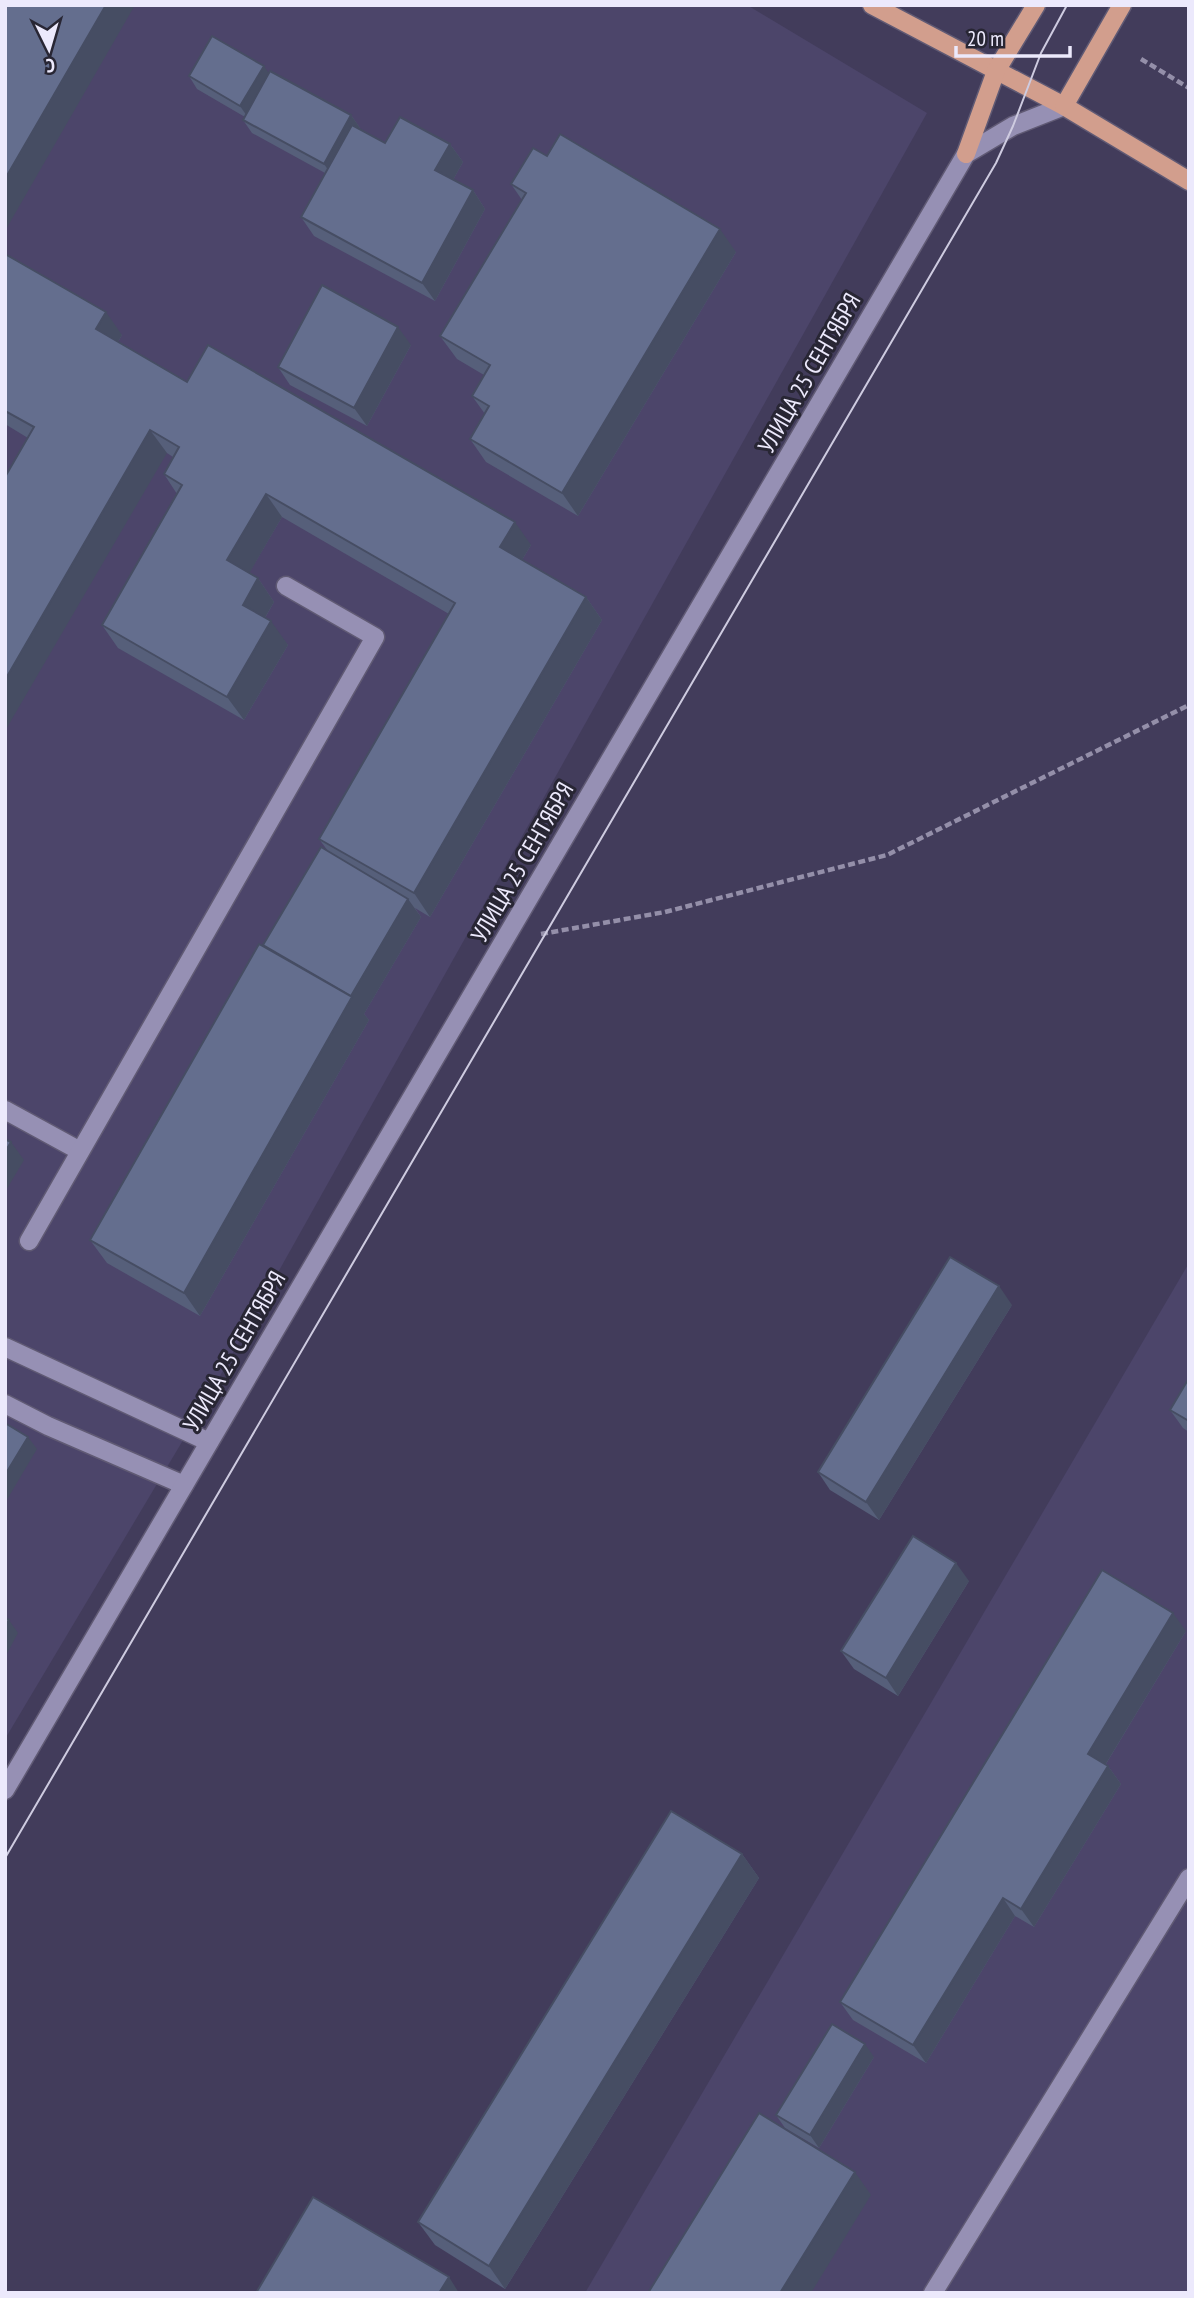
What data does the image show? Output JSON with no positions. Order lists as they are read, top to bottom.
{
  "streets": {
    "street": ["УЛИЦА 25 СЕНТЯБРЯ"]
  },
  "scale_bar": "20 m",
  "north": "bottom"
}
